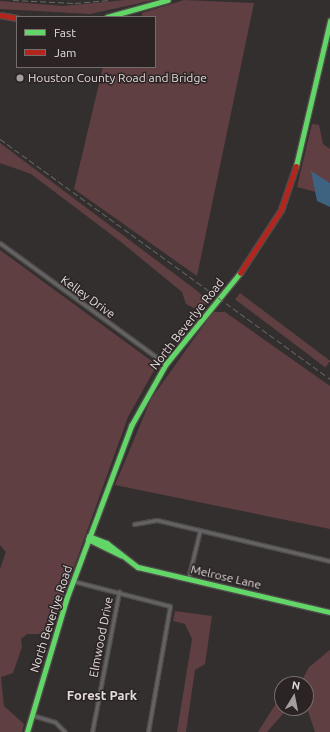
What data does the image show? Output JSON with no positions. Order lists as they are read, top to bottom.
{
  "streets": {
    "street": [
      "Kelley Drive",
      "North Beverlye Road",
      "Melrose Lane",
      "Elmwood Drive"
    ]
  },
  "crossings": [
    ["Kelley Drive", "North Beverlye Road"],
    ["North Beverlye Road", "Melrose Lane"]
  ],
  "districts": ["Forest Park"],
  "places": ["Houston County Road and Bridge"],
  "legend": ["Fast", "Jam"],
  "north": "top"
}
